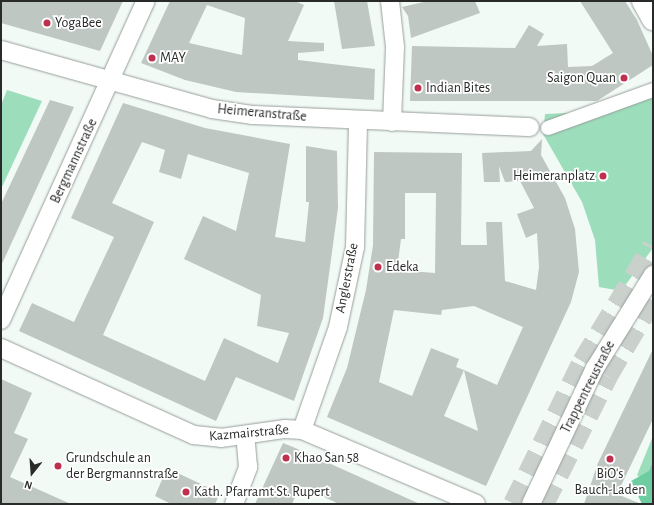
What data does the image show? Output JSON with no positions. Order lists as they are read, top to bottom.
{
  "streets": {
    "street": [
      "Heimeranstraße",
      "Bergmannstraße",
      "Anglerstraße",
      "Trappentreustraße",
      "Kazmairstraße"
    ]
  },
  "crossings": [
    ["Heimeranstraße", "Bergmannstraße"],
    ["Heimeranstraße", "Anglerstraße"],
    ["Anglerstraße", "Kazmairstraße"]
  ],
  "places": [
    "YogaBee",
    "MAY",
    "Saigon Quan",
    "Indian Bites",
    "Heimeranplatz",
    "Edeka",
    "Khao San 58",
    "BiO's Bauch-Laden",
    "Grundschule an der Bergmannstraße",
    "Kath. Pfarramt St. Rupert"
  ],
  "north": "bottom"
}
